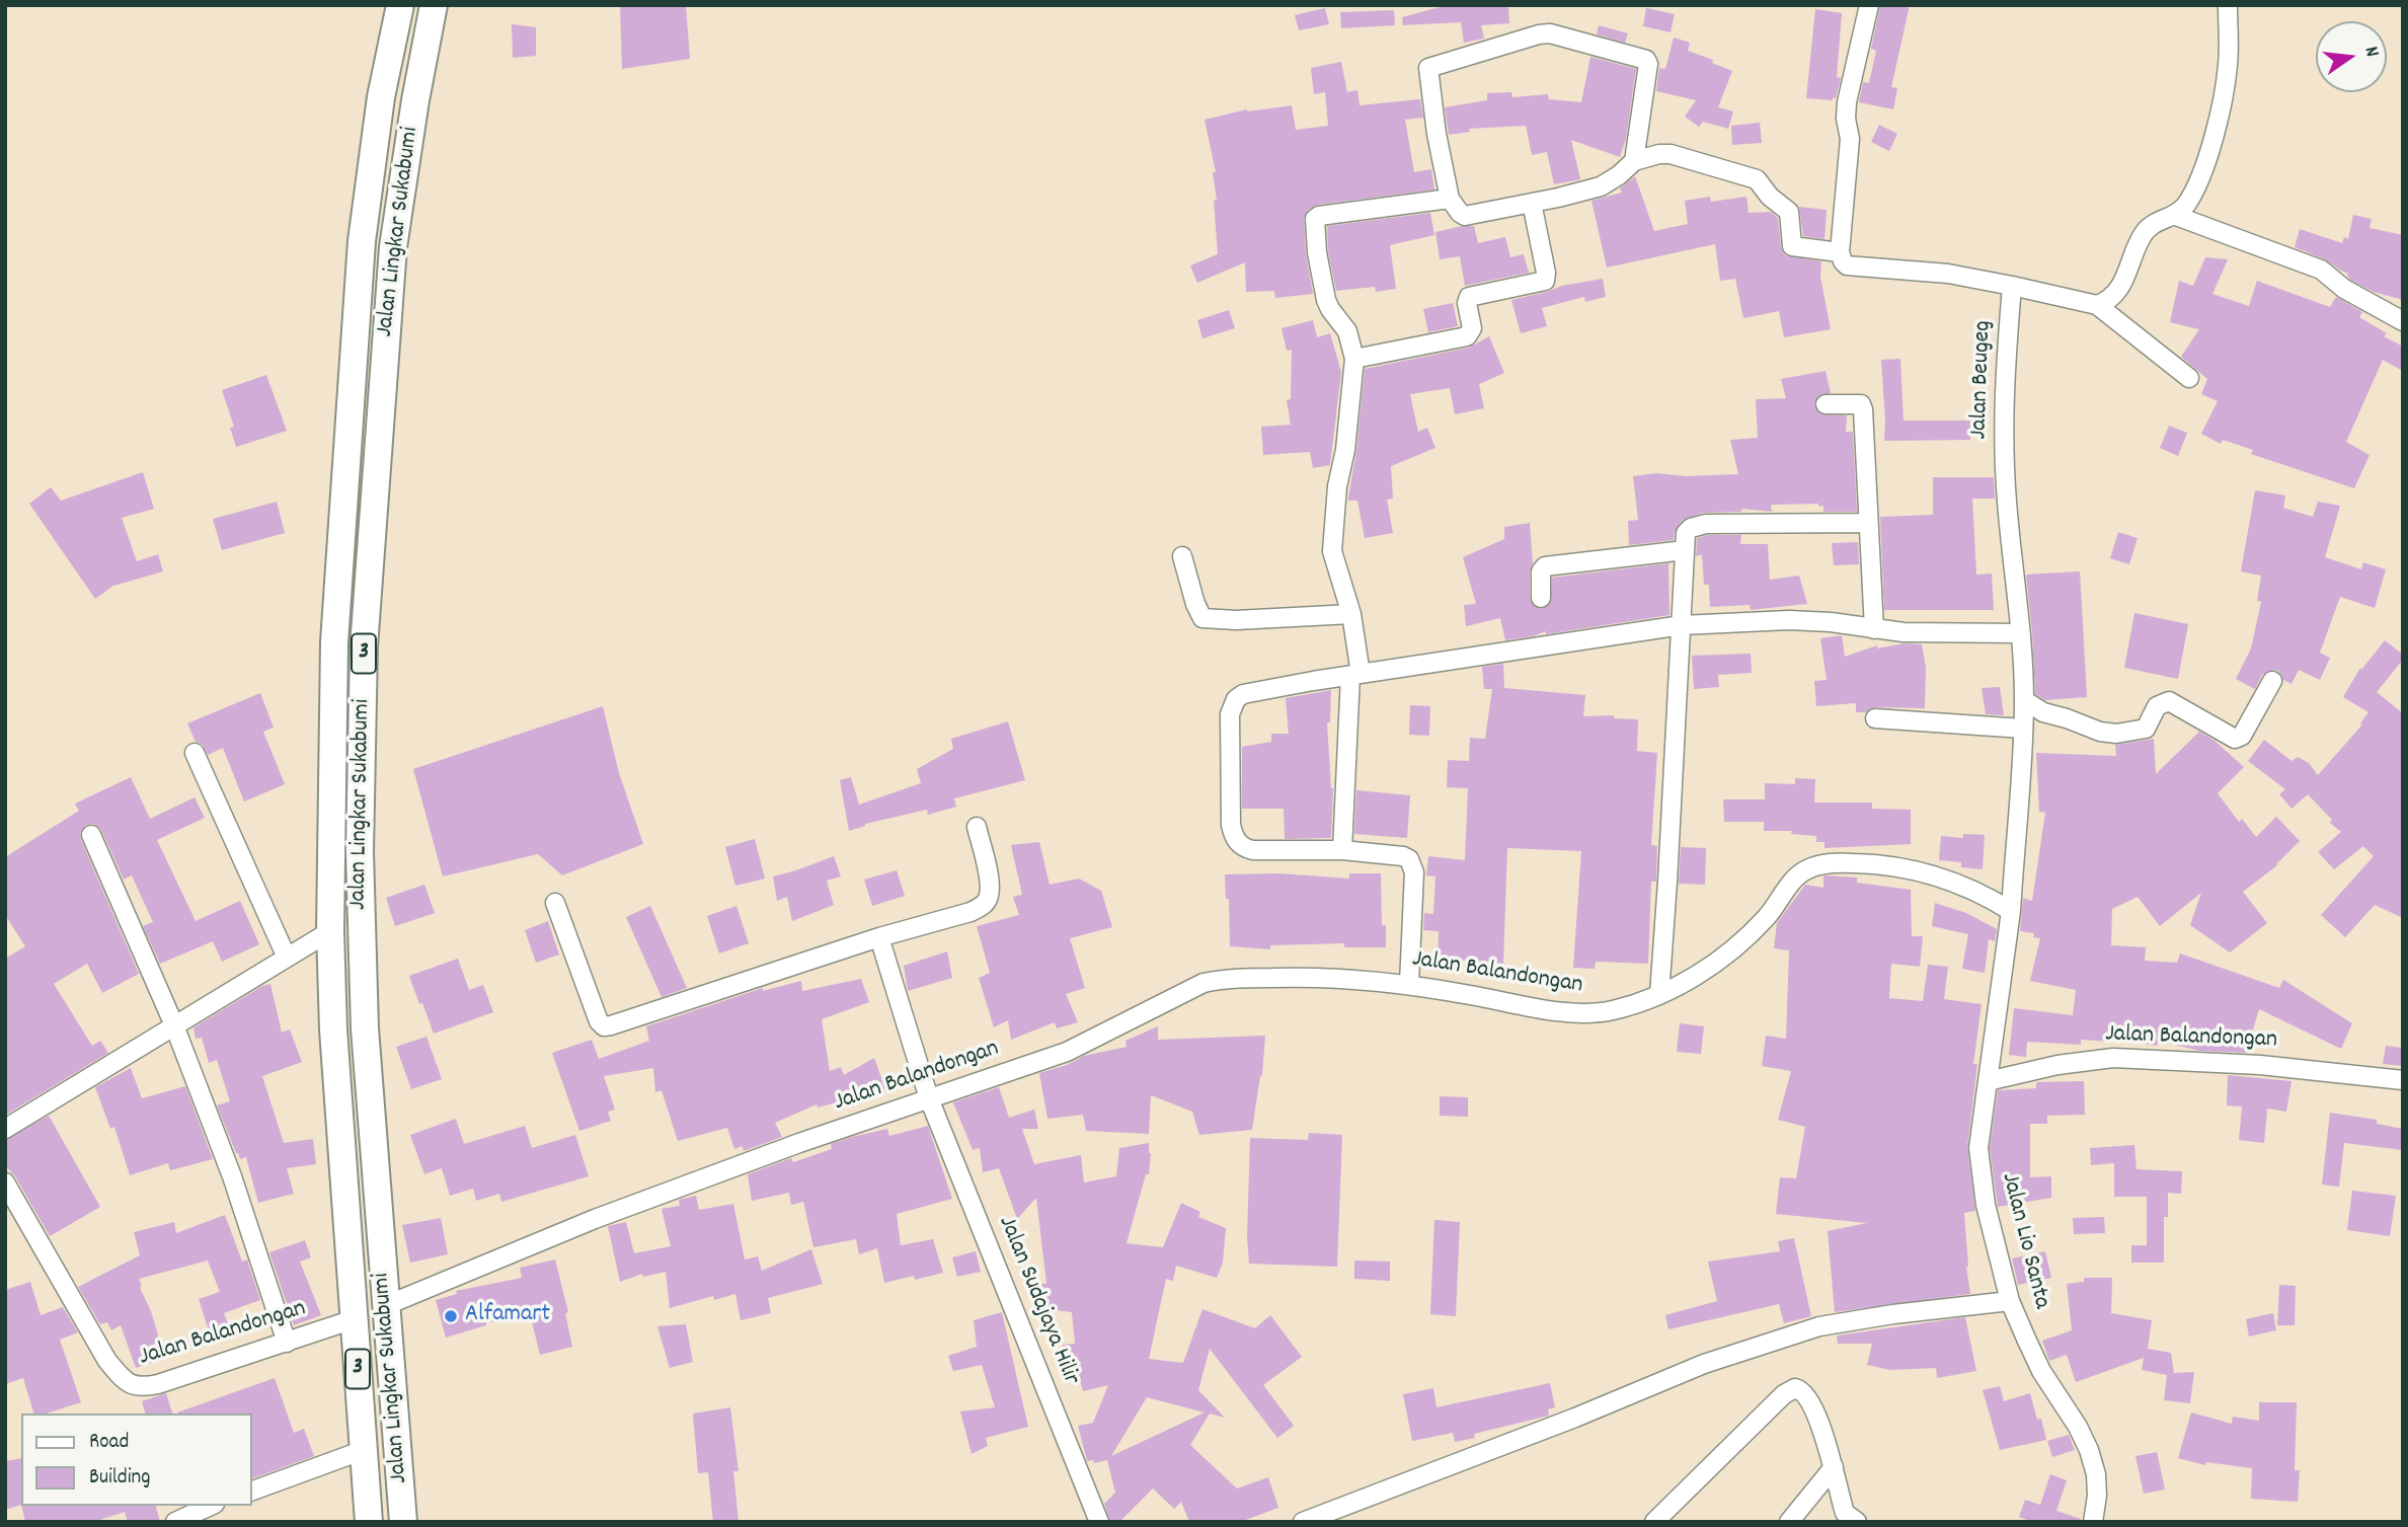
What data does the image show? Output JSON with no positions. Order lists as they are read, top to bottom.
{
  "streets": {
    "main road": ["Jalan Lingkar Sukabumi", "3"],
    "street": [
      "Jalan Beugeg",
      "Jalan Balandongan",
      "Jalan Lio Santa",
      "Jalan Sudajaya Hilir"
    ]
  },
  "crossings": [
    ["Jalan Lingkar Sukabumi", "Jalan Balandongan"],
    ["Jalan Beugeg", "Jalan Balandongan"],
    ["Jalan Balandongan", "Jalan Lio Santa"],
    ["Jalan Balandongan", "Jalan Sudajaya Hilir"]
  ],
  "places": ["Alfamart"],
  "legend": ["Road", "Building"],
  "north": "right"
}
